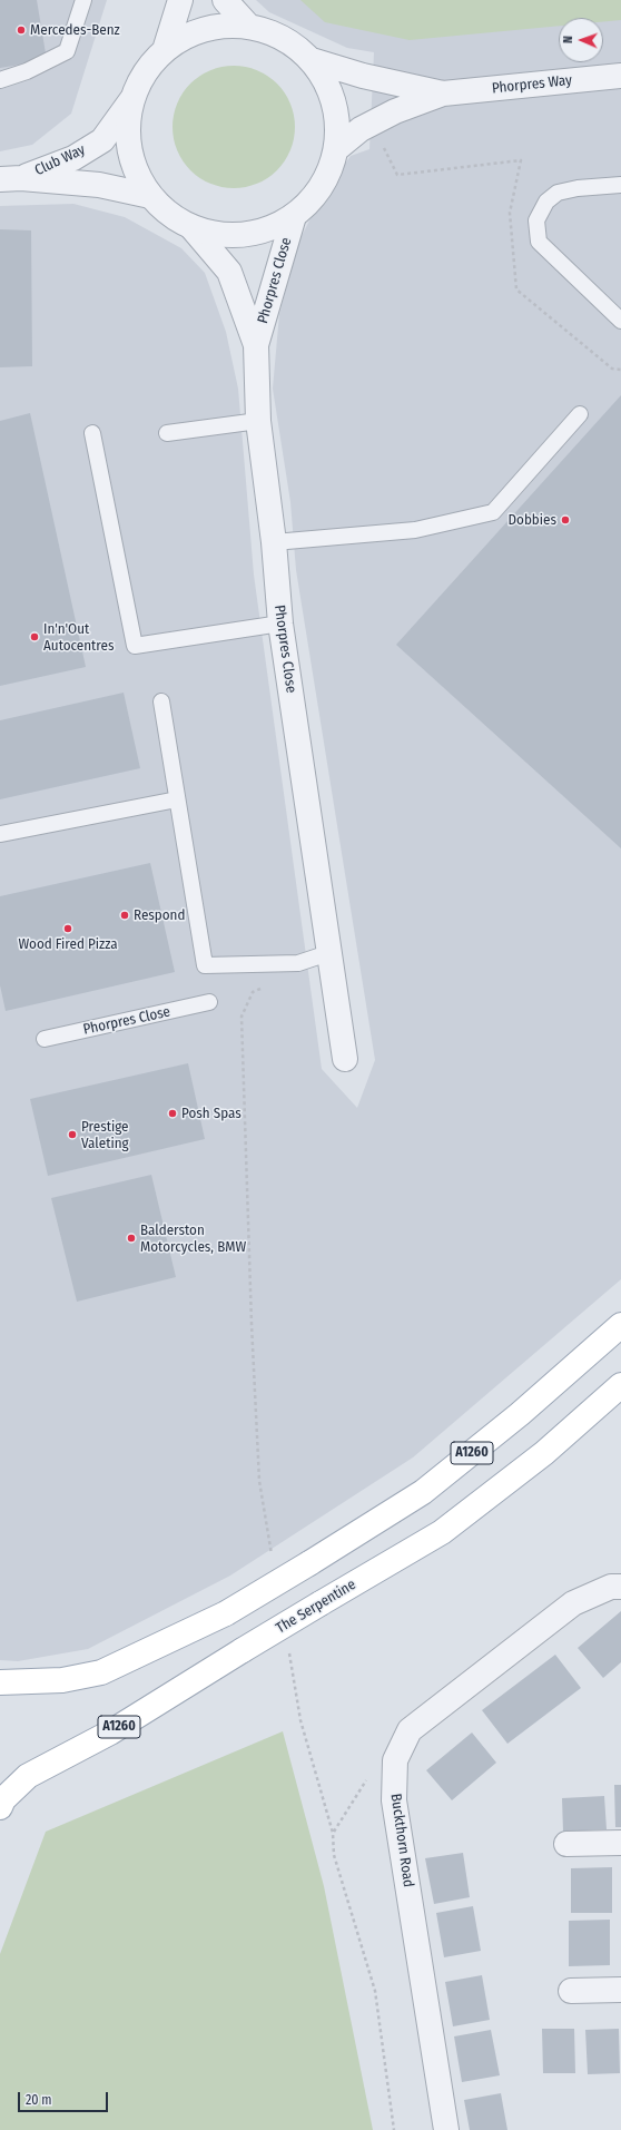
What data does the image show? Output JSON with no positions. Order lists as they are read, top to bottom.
{
  "streets": {
    "main road": ["A1260", "The Serpentine"],
    "street": [
      "Phorpres Way",
      "Club Way",
      "Phorpres Close",
      "Buckthorn Road"
    ]
  },
  "places": [
    "Mercedes-Benz",
    "Dobbies",
    "In'n'Out Autocentres",
    "Respond",
    "Wood Fired Pizza",
    "Posh Spas",
    "Prestige Valeting",
    "Balderston Motorcycles, BMW"
  ],
  "scale_bar": "20 m",
  "north": "left"
}
